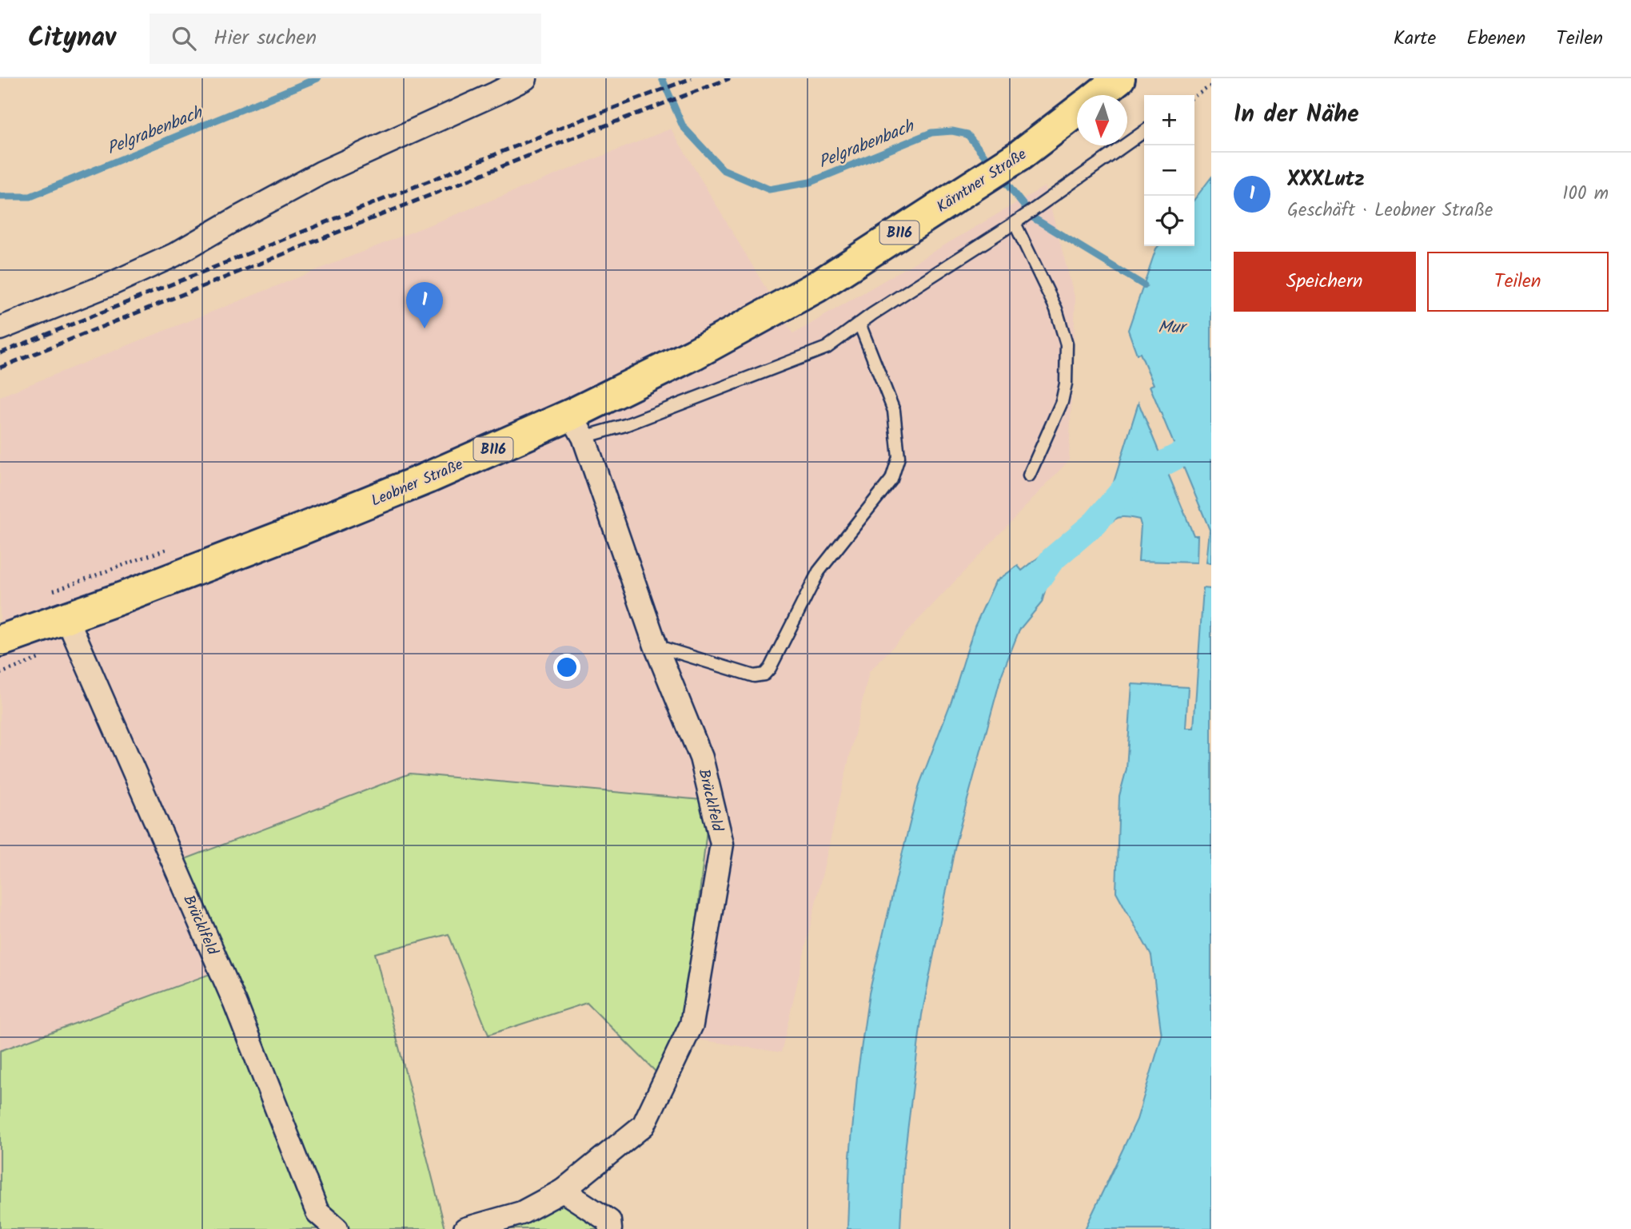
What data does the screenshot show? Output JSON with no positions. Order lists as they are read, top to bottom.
{
  "streets": {
    "main road": ["Kärntner Straße", "B116", "Leobner Straße"],
    "street": ["Brücklfeld"]
  },
  "crossings": [
    ["Kärntner Straße", "Leobner Straße"],
    ["Leobner Straße", "Brücklfeld"]
  ],
  "water": ["Pelgrabenbach", "Mur"],
  "north": "bottom",
  "page": {
    "header": "Citynav",
    "search": "Hier suchen",
    "nav": ["Karte", "Ebenen", "Teilen"],
    "heading": "In der Nähe",
    "map_buttons": ["+", "−"],
    "list": [
      {
        "mark": "1",
        "name": "XXXLutz",
        "note": "Geschäft · Leobner Straße",
        "value": "100 m"
      }
    ],
    "buttons": ["Speichern", "Teilen"],
    "pins": "1"
  }
}
